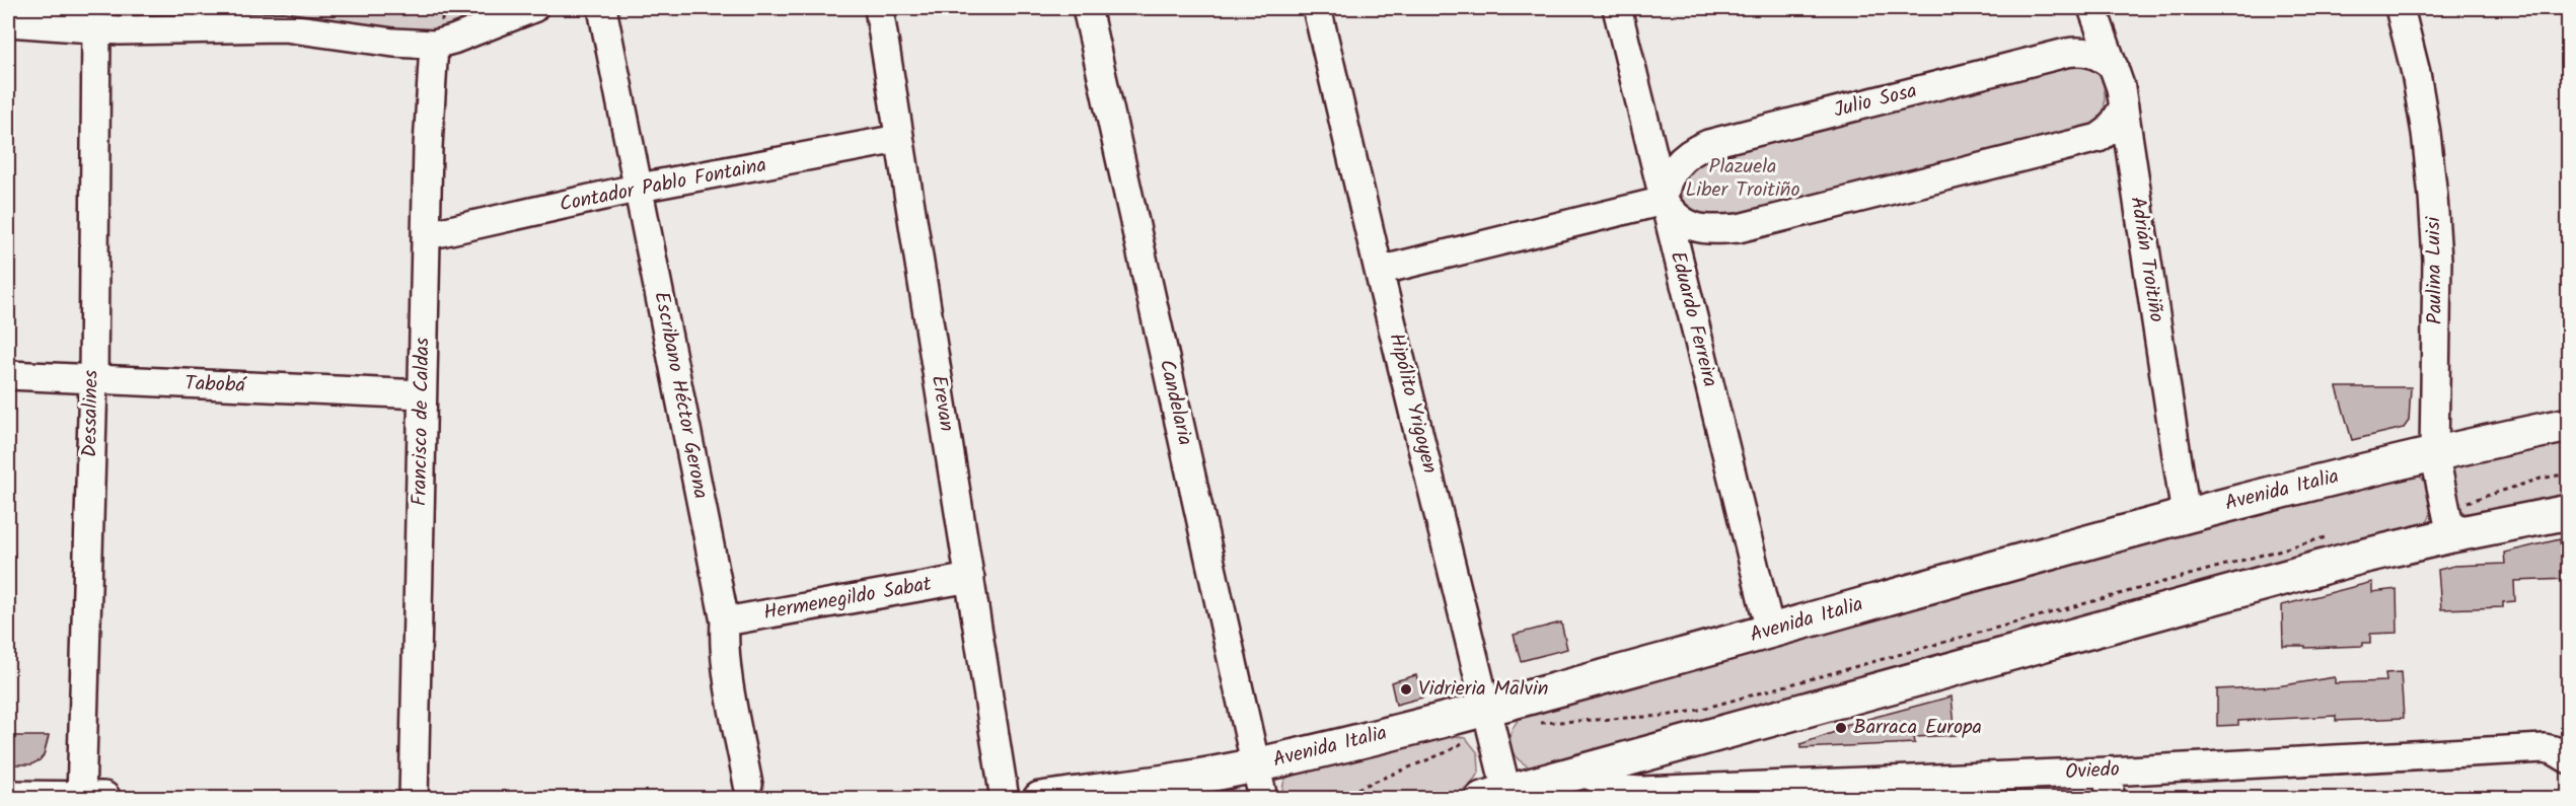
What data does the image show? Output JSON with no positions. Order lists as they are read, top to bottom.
{
  "streets": {
    "main road": ["Avenida Italia"],
    "street": [
      "Julio Sosa",
      "Contador Pablo Fontaina",
      "Adrián Troitiño",
      "Paulina Luisi",
      "Eduardo Ferreira",
      "Tabobá",
      "Escribano Héctor Gerona",
      "Candelaria",
      "Erevan",
      "Hipólito Yrigoyen",
      "Dessalines",
      "Francisco de Caldas",
      "Hermenegildo Sabat",
      "Oviedo"
    ]
  },
  "crossings": [
    ["Julio Sosa", "Adrián Troitiño"],
    ["Julio Sosa", "Eduardo Ferreira"],
    ["Contador Pablo Fontaina", "Escribano Héctor Gerona"],
    ["Contador Pablo Fontaina", "Erevan"],
    ["Contador Pablo Fontaina", "Francisco de Caldas"],
    ["Adrián Troitiño", "Avenida Italia"],
    ["Paulina Luisi", "Avenida Italia"],
    ["Eduardo Ferreira", "Avenida Italia"],
    ["Tabobá", "Dessalines"],
    ["Tabobá", "Francisco de Caldas"],
    ["Escribano Héctor Gerona", "Hermenegildo Sabat"],
    ["Candelaria", "Avenida Italia"],
    ["Erevan", "Hermenegildo Sabat"],
    ["Hipólito Yrigoyen", "Avenida Italia"]
  ],
  "parks": ["Plazuela Liber Troitiño"],
  "places": ["Vidrieria Malvin", "Barraca Europa"]
}
